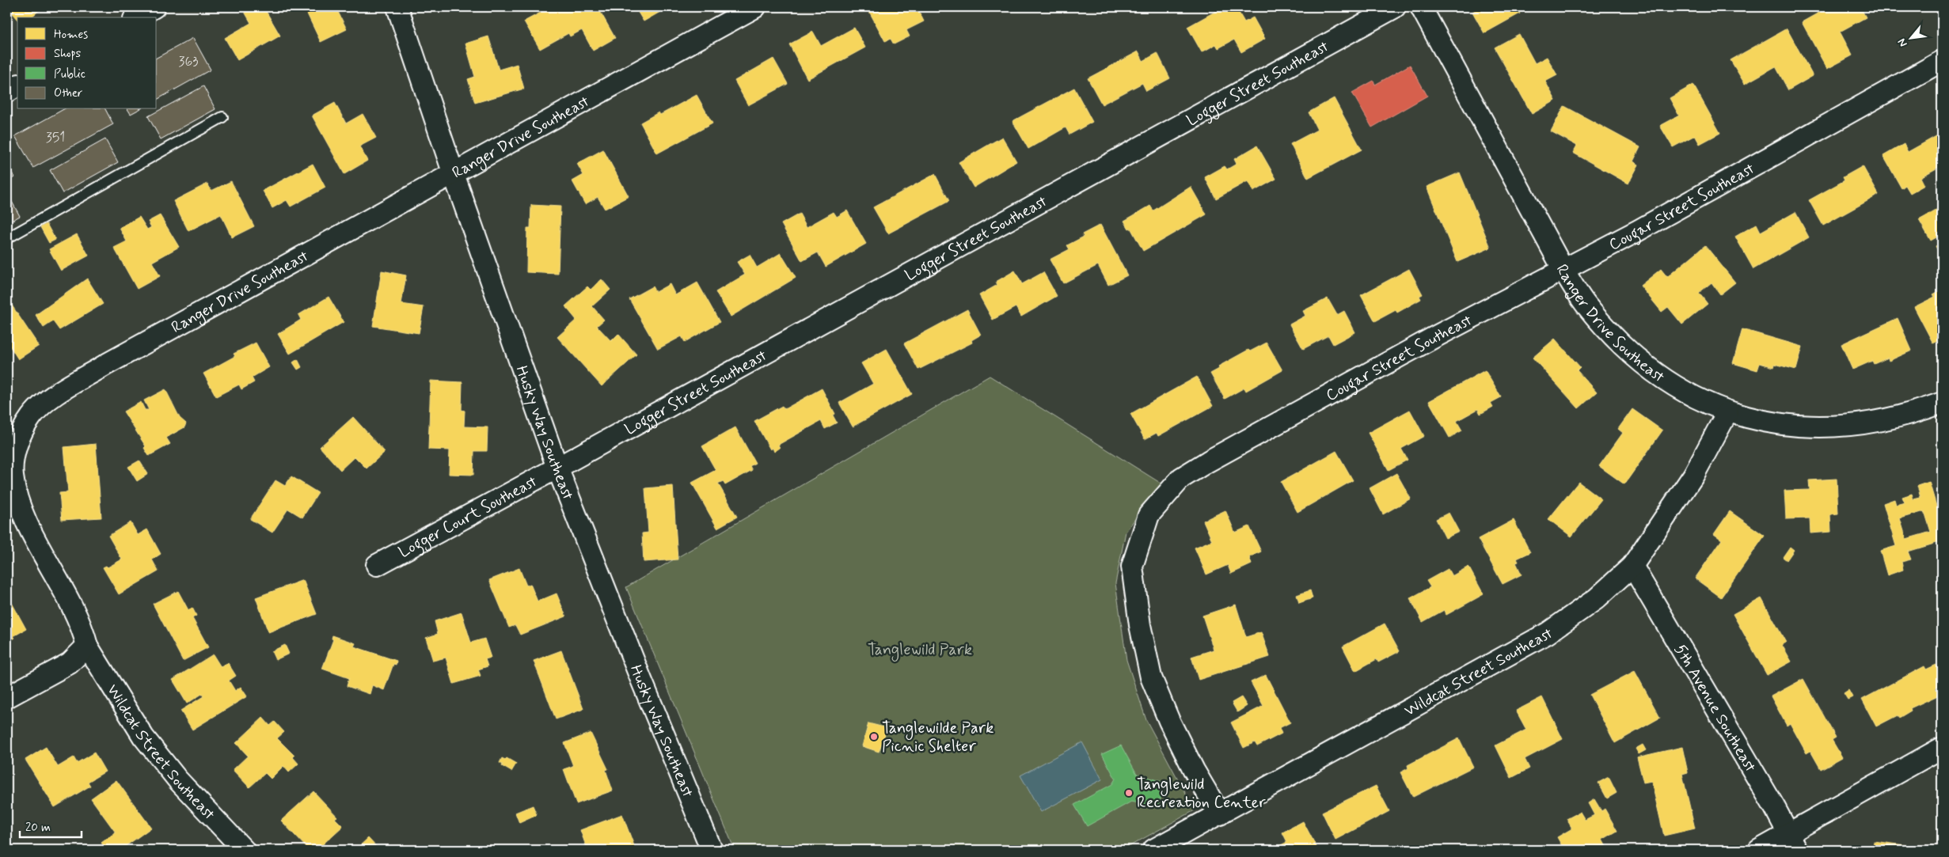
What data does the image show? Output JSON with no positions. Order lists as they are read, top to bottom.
{
  "streets": {
    "street": [
      "Logger Street Southeast",
      "Ranger Drive Southeast",
      "Cougar Street Southeast",
      "Husky Way Southeast",
      "Logger Court Southeast",
      "Wildcat Street Southeast",
      "5th Avenue Southeast"
    ]
  },
  "crossings": [
    ["Logger Street Southeast", "Husky Way Southeast"],
    ["Logger Street Southeast", "Logger Court Southeast"],
    ["Ranger Drive Southeast", "Cougar Street Southeast"],
    ["Ranger Drive Southeast", "Husky Way Southeast"],
    ["Ranger Drive Southeast", "Wildcat Street Southeast"],
    ["Cougar Street Southeast", "Wildcat Street Southeast"],
    ["Husky Way Southeast", "Logger Court Southeast"],
    ["Wildcat Street Southeast", "5th Avenue Southeast"]
  ],
  "parks": ["Tanglewild Park"],
  "places": ["Tanglewilde Park Picnic Shelter", "Tanglewild Recreation Center"],
  "house_numbers": ["363", "351"],
  "legend": [
    "Homes",
    "Shops",
    "Public",
    "Other"
  ],
  "scale_bar": "20 m",
  "north": "bottom left"
}
